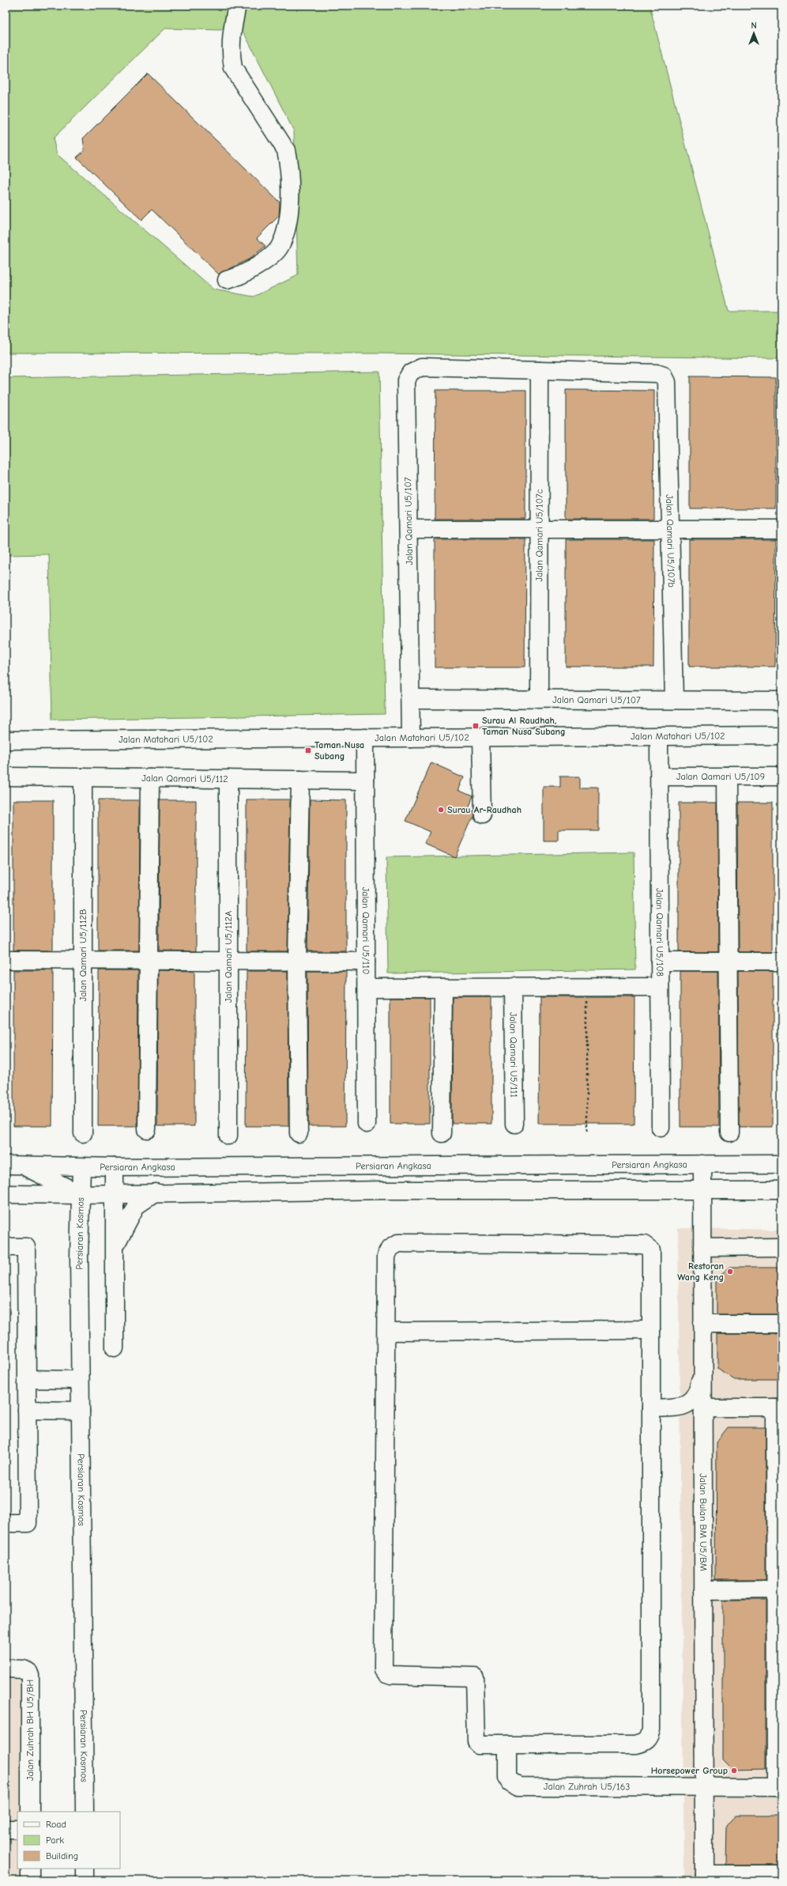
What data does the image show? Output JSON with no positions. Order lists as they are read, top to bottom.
{
  "streets": {
    "street": [
      "Jalan Qamari U5/107",
      "Jalan Qamari U5/107c",
      "Jalan Qamari U5/107b",
      "Jalan Matahari U5/102",
      "Jalan Qamari U5/109",
      "Jalan Qamari U5/112",
      "Jalan Qamari U5/110",
      "Jalan Qamari U5/108",
      "Jalan Qamari U5/112B",
      "Jalan Qamari U5/112A",
      "Jalan Qamari U5/111",
      "Persiaran Angkasa",
      "Persiaran Kosmos",
      "Jalan Bulan BM U5/BM",
      "Jalan Zuhrah BH U5/BH",
      "Jalan Zuhrah U5/163"
    ]
  },
  "crossings": [
    ["Jalan Qamari U5/107", "Jalan Qamari U5/107c"],
    ["Jalan Qamari U5/107", "Jalan Qamari U5/107b"],
    ["Jalan Qamari U5/107", "Jalan Matahari U5/102"],
    ["Jalan Qamari U5/107c", "Jalan Qamari U5/107b"],
    ["Jalan Matahari U5/102", "Jalan Qamari U5/110"],
    ["Jalan Matahari U5/102", "Jalan Qamari U5/108"],
    ["Jalan Qamari U5/109", "Jalan Qamari U5/108"],
    ["Jalan Qamari U5/112", "Jalan Qamari U5/110"],
    ["Jalan Qamari U5/112", "Jalan Qamari U5/112B"],
    ["Jalan Qamari U5/112", "Jalan Qamari U5/112A"],
    ["Persiaran Angkasa", "Persiaran Kosmos"],
    ["Persiaran Angkasa", "Jalan Bulan BM U5/BM"],
    ["Jalan Bulan BM U5/BM", "Jalan Zuhrah U5/163"]
  ],
  "places": {
    "transit": ["Surau Al Raudhah, Taman Nusa Subang", "Taman Nusa Subang"],
    "other": ["Surau Ar-Raudhah", "Restoran Wang Keng", "Horsepower Group"]
  },
  "legend": ["Road", "Park", "Building"],
  "north": "top"
}
